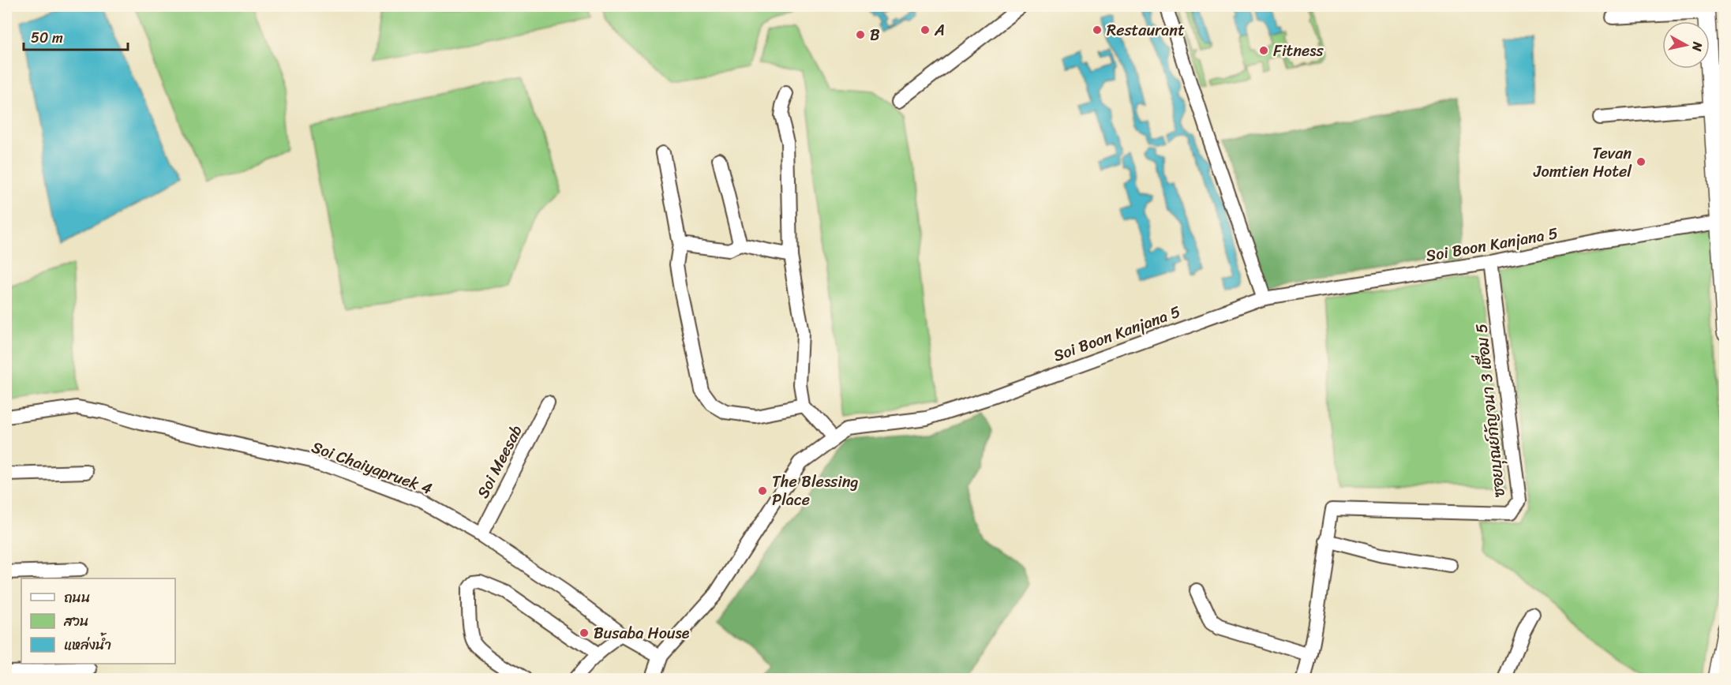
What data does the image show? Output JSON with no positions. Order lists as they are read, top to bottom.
{
  "streets": {
    "street": [
      "Soi Boon Kanjana 5",
      "ซอยบุณย์กัญจนา 3 เชื่อม 5",
      "Soi Meesab",
      "Soi Chaiyapruek 4"
    ]
  },
  "crossings": [
    ["Soi Boon Kanjana 5", "ซอยบุณย์กัญจนา 3 เชื่อม 5"],
    ["Soi Boon Kanjana 5", "Soi Chaiyapruek 4"],
    ["Soi Meesab", "Soi Chaiyapruek 4"]
  ],
  "places": [
    "A",
    "Restaurant",
    "B",
    "Fitness",
    "Tevan Jomtien Hotel",
    "The Blessing Place",
    "Busaba House"
  ],
  "legend": ["ถนน", "สวน", "แหล่งน้ำ"],
  "scale_bar": "50 m",
  "north": "right"
}
